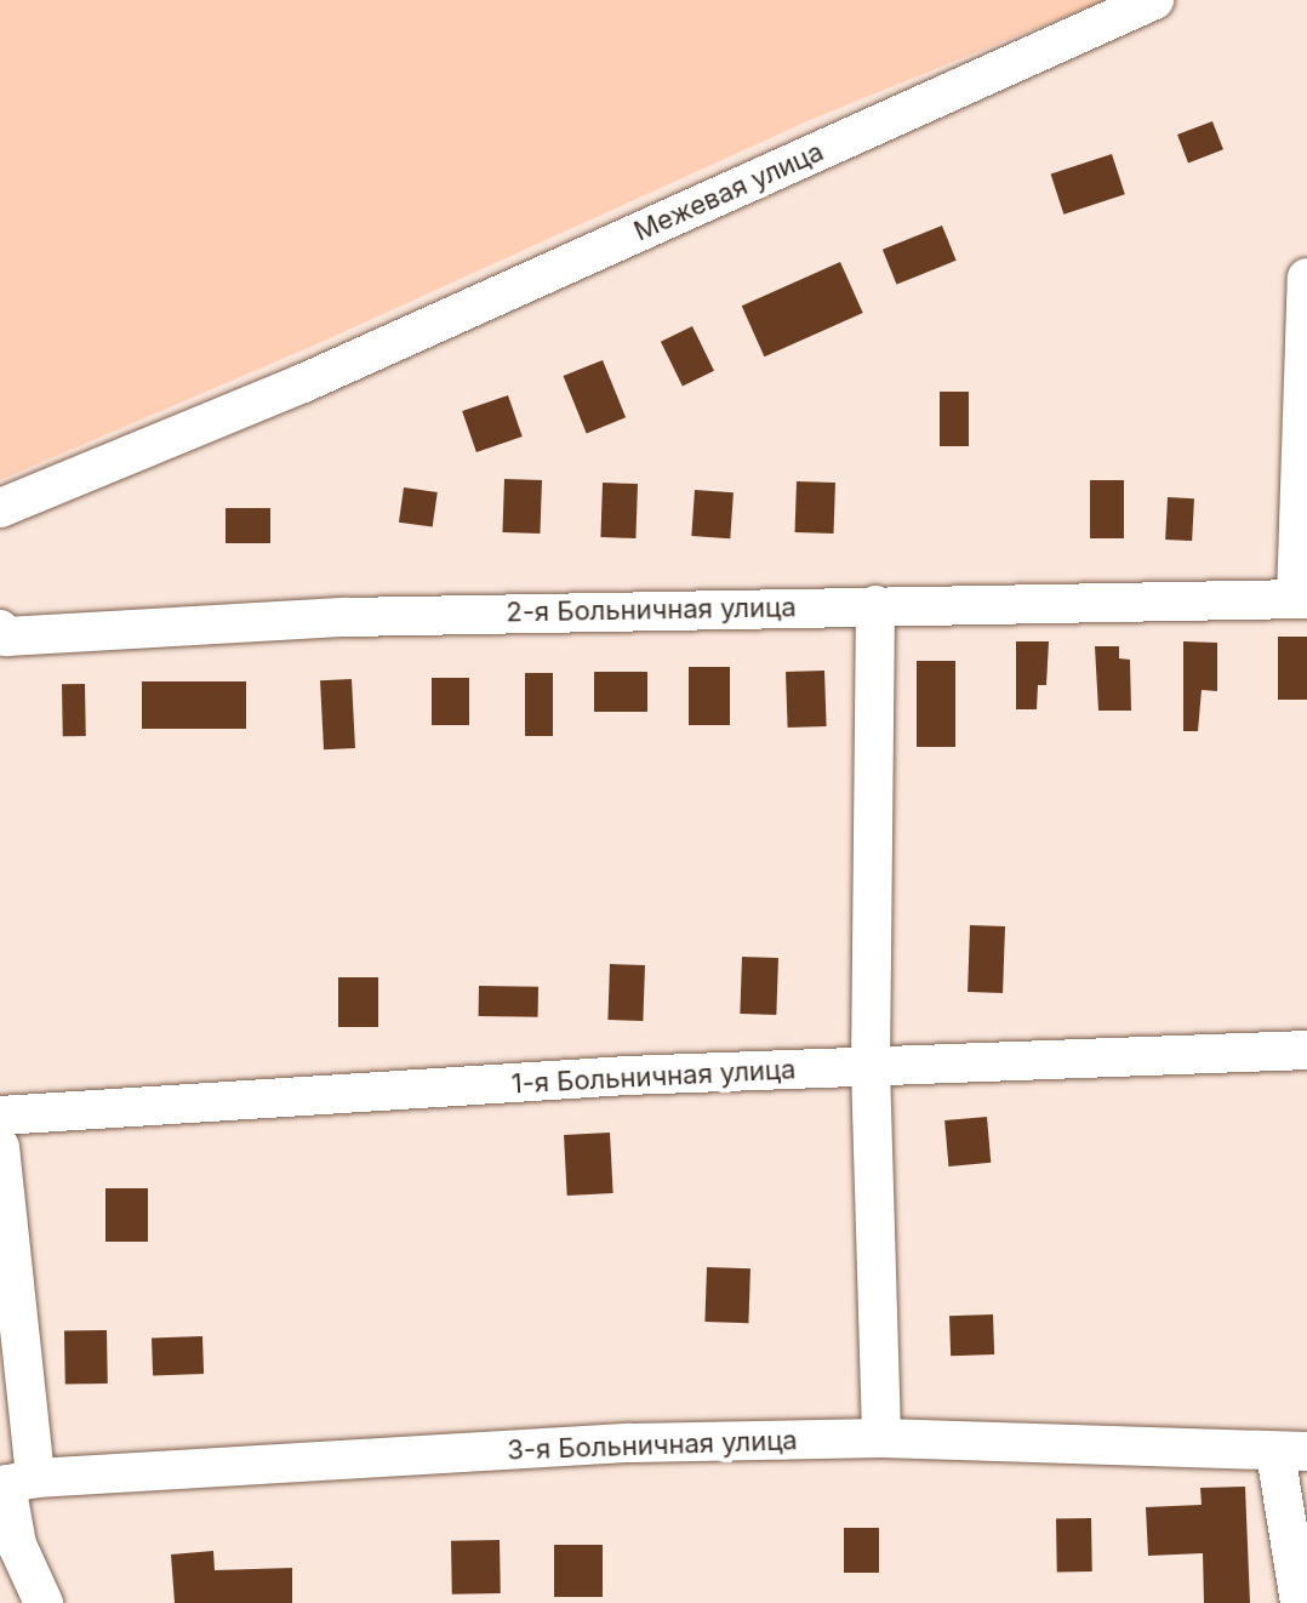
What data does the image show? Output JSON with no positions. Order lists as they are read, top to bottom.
{
  "streets": {
    "street": [
      "Межевая улица",
      "2-я Больничная улица",
      "1-я Больничная улица",
      "3-я Больничная улица"
    ]
  }
}
